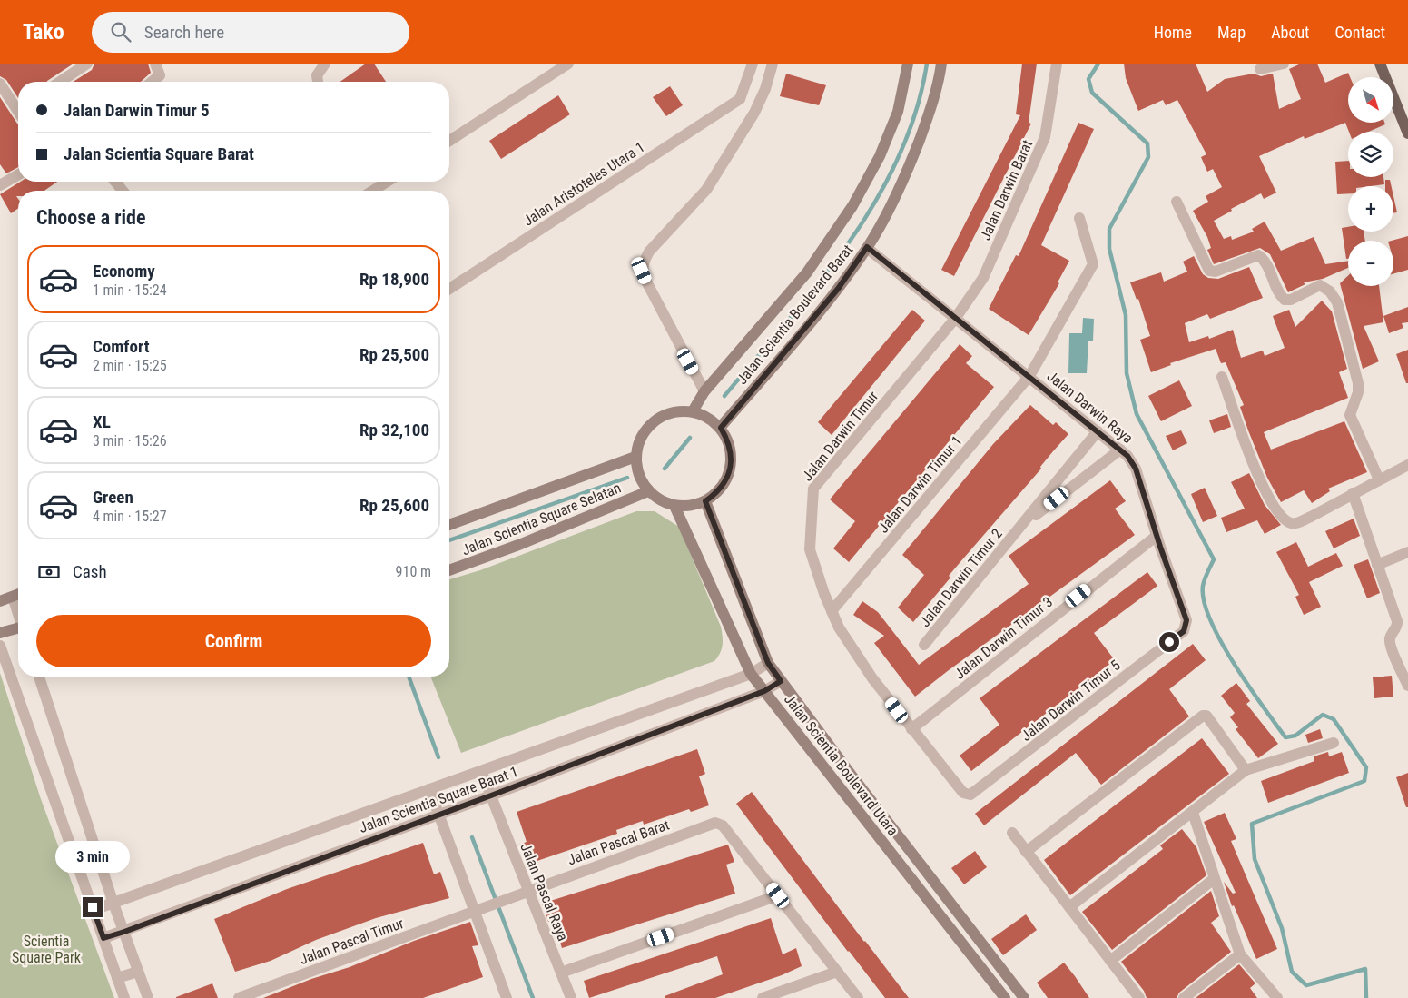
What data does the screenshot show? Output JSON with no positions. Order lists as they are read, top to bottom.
{
  "streets": {
    "street": [
      "Jalan Aristoteles Utara 1",
      "Jalan Darwin Barat",
      "Jalan Scientia Boulevard Barat",
      "Jalan Darwin Raya",
      "Jalan Darwin Timur",
      "Jalan Darwin Timur 1",
      "Jalan Scientia Square Selatan",
      "Jalan Darwin Timur 2",
      "Jalan Darwin Timur 3",
      "Jalan Darwin Timur 5",
      "Jalan Scientia Boulevard Utara",
      "Jalan Scientia Square Barat 1",
      "Jalan Pascal Barat",
      "Jalan Pascal Raya",
      "Jalan Pascal Timur"
    ]
  },
  "crossings": [
    ["Jalan Darwin Barat", "Jalan Darwin Raya"],
    ["Jalan Darwin Barat", "Jalan Darwin Timur"],
    ["Jalan Scientia Boulevard Barat", "Jalan Darwin Raya"],
    ["Jalan Scientia Boulevard Barat", "Jalan Scientia Square Selatan"],
    ["Jalan Scientia Boulevard Barat", "Jalan Scientia Boulevard Utara"],
    ["Jalan Darwin Raya", "Jalan Darwin Timur"],
    ["Jalan Darwin Raya", "Jalan Darwin Timur 1"],
    ["Jalan Darwin Raya", "Jalan Darwin Timur 2"],
    ["Jalan Darwin Raya", "Jalan Darwin Timur 3"],
    ["Jalan Darwin Raya", "Jalan Darwin Timur 5"],
    ["Jalan Darwin Timur", "Jalan Darwin Timur 1"],
    ["Jalan Darwin Timur", "Jalan Darwin Timur 3"],
    ["Jalan Darwin Timur", "Jalan Darwin Timur 5"],
    ["Jalan Scientia Square Selatan", "Jalan Scientia Boulevard Utara"],
    ["Jalan Scientia Boulevard Utara", "Jalan Scientia Square Barat 1"],
    ["Jalan Scientia Square Barat 1", "Jalan Pascal Raya"],
    ["Jalan Pascal Barat", "Jalan Pascal Raya"],
    ["Jalan Pascal Barat", "Jalan Pascal Timur"]
  ],
  "parks": ["Scientia Square Park"],
  "north": "bottom right",
  "page": {
    "header": "Tako",
    "search": "Search here",
    "nav": [
      "Home",
      "Map",
      "About",
      "Contact"
    ],
    "map_buttons": ["+", "−"],
    "banner": ["Jalan Darwin Timur 5", "Jalan Scientia Square Barat"],
    "heading": "Choose a ride",
    "list": [
      {
        "name": "Economy",
        "note": "1 min · 15:24",
        "value": "Rp 18,900"
      },
      {
        "name": "Comfort",
        "note": "2 min · 15:25",
        "value": "Rp 25,500"
      },
      {
        "name": "XL",
        "note": "3 min · 15:26",
        "value": "Rp 32,100"
      },
      {
        "name": "Green",
        "note": "4 min · 15:27",
        "value": "Rp 25,600"
      }
    ],
    "pay": ["Cash", "910 m"],
    "buttons": "Confirm",
    "bubble": "3 min"
  }
}
